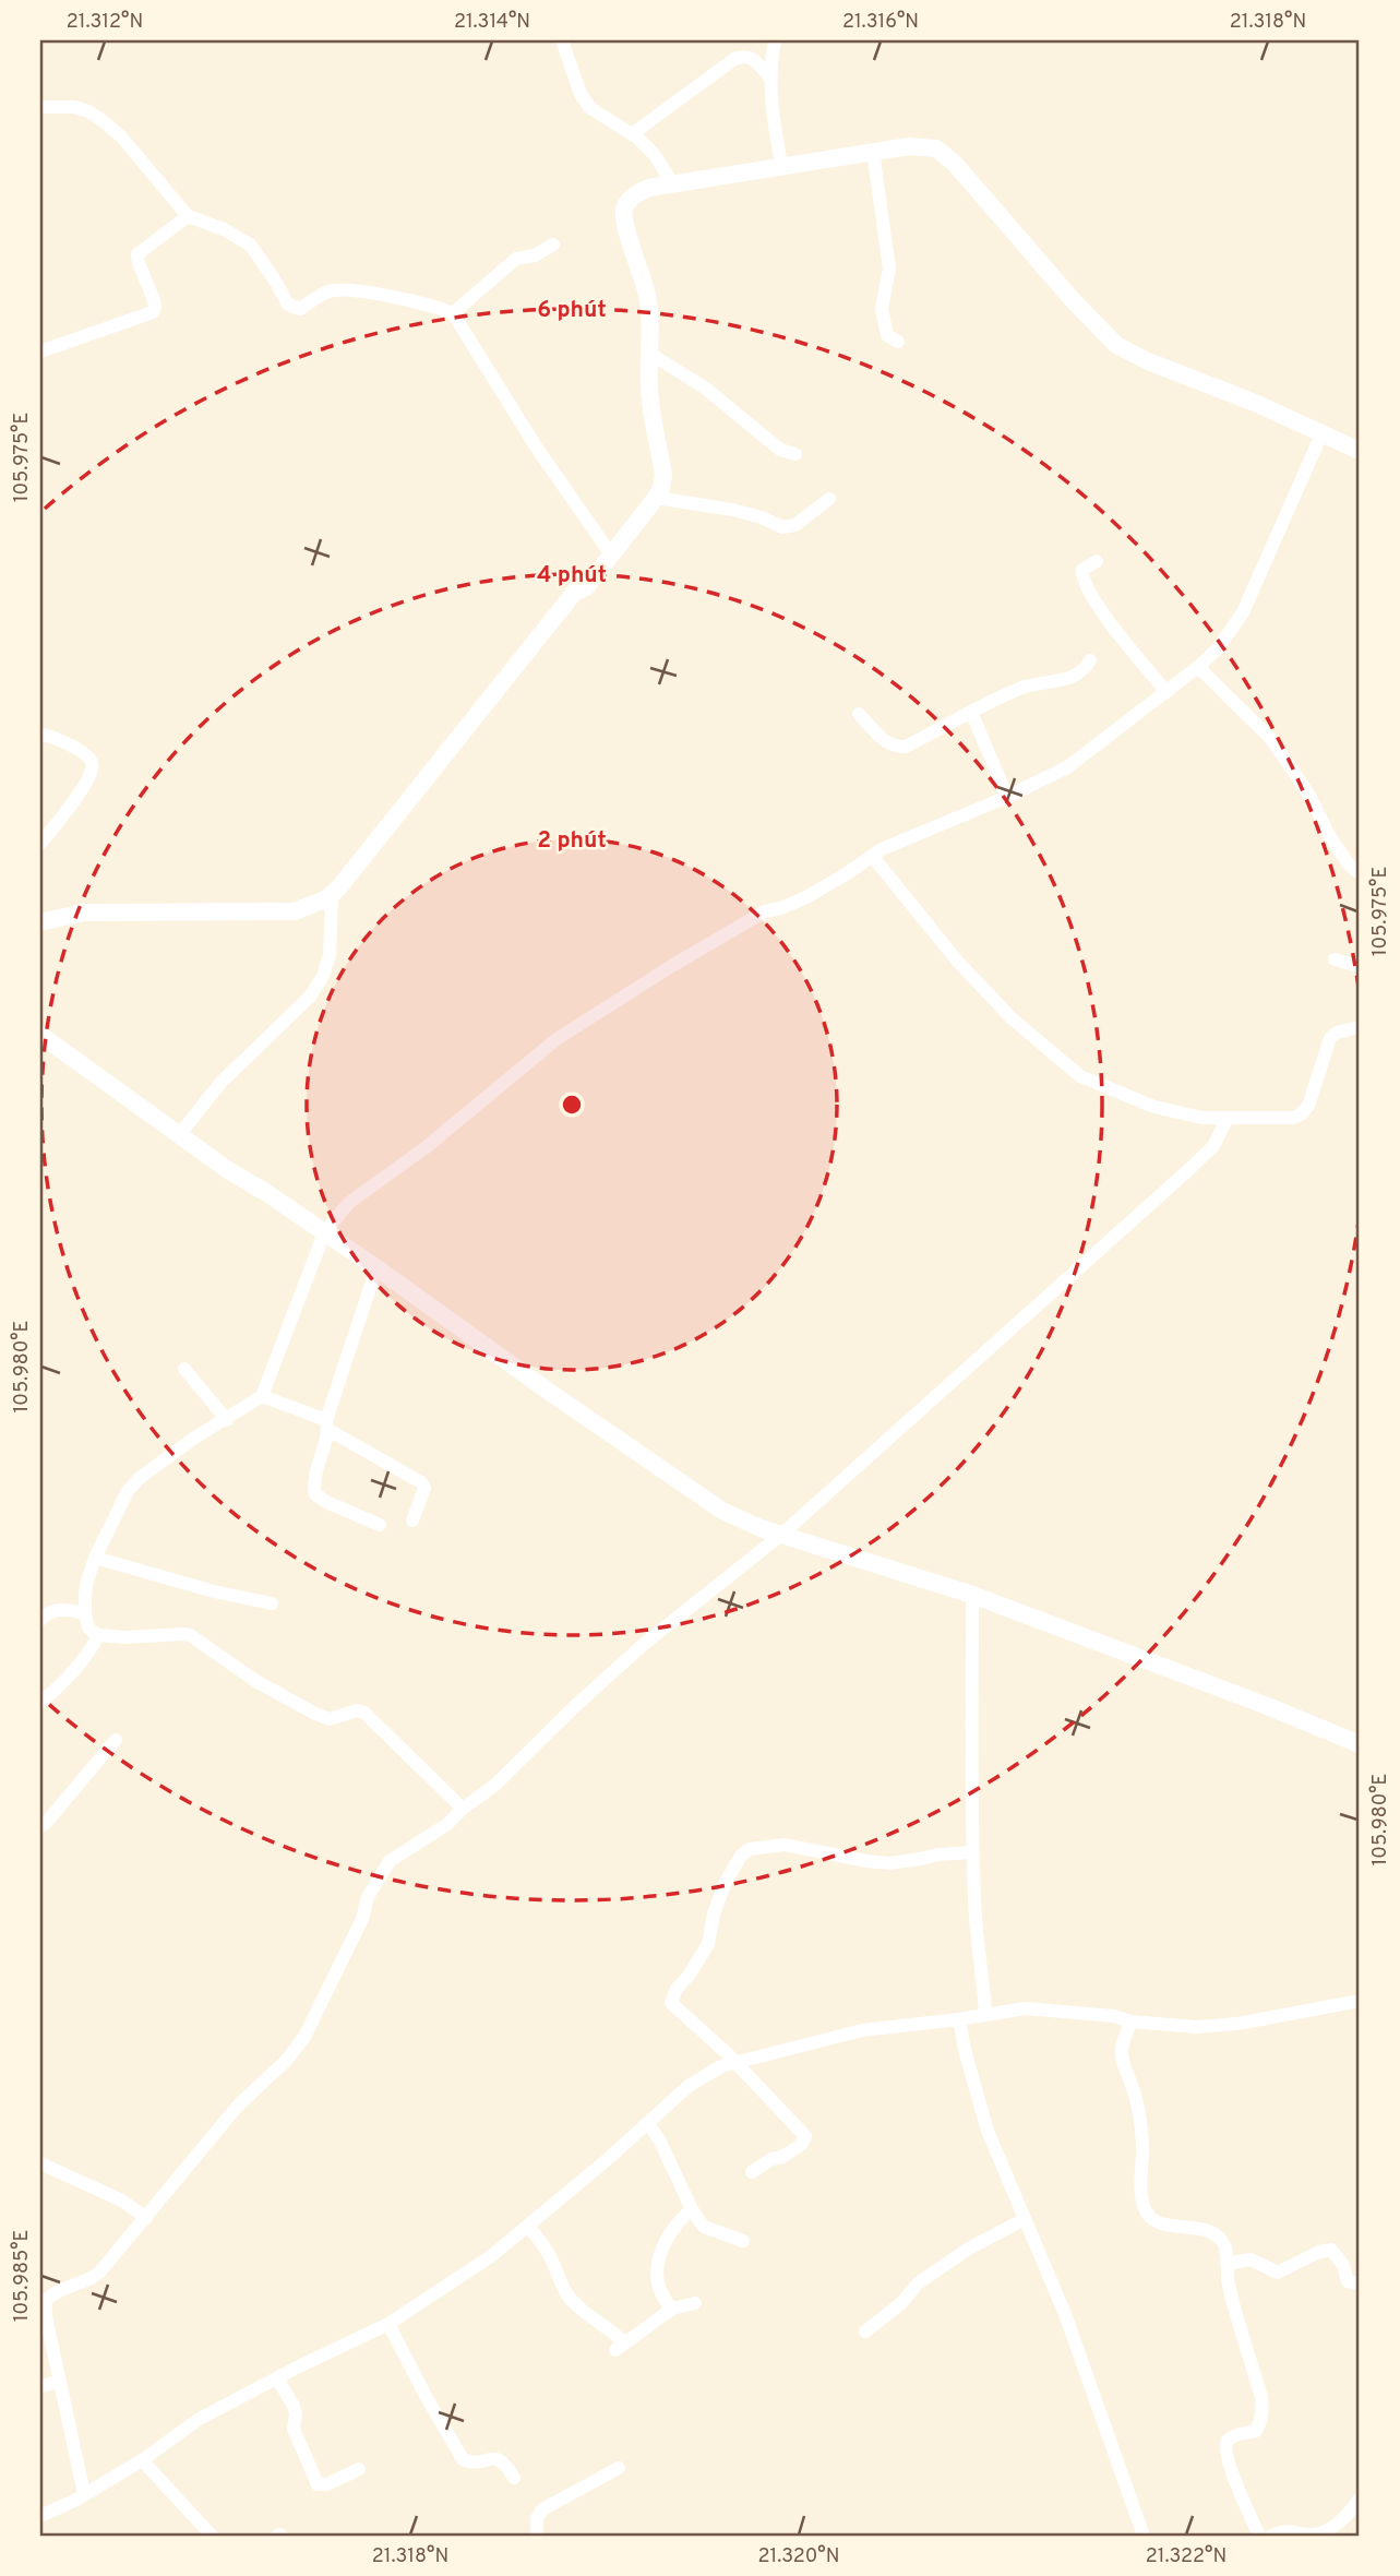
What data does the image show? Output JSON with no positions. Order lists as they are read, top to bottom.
{
  "coordinates": [
    "21.312°N",
    "21.314°N",
    "21.316°N",
    "21.318°N",
    "105.975°E",
    "105.980°E",
    "105.985°E",
    "21.320°N",
    "21.322°N"
  ],
  "rings": ["6 phút", "4 phút", "2 phút"]
}
